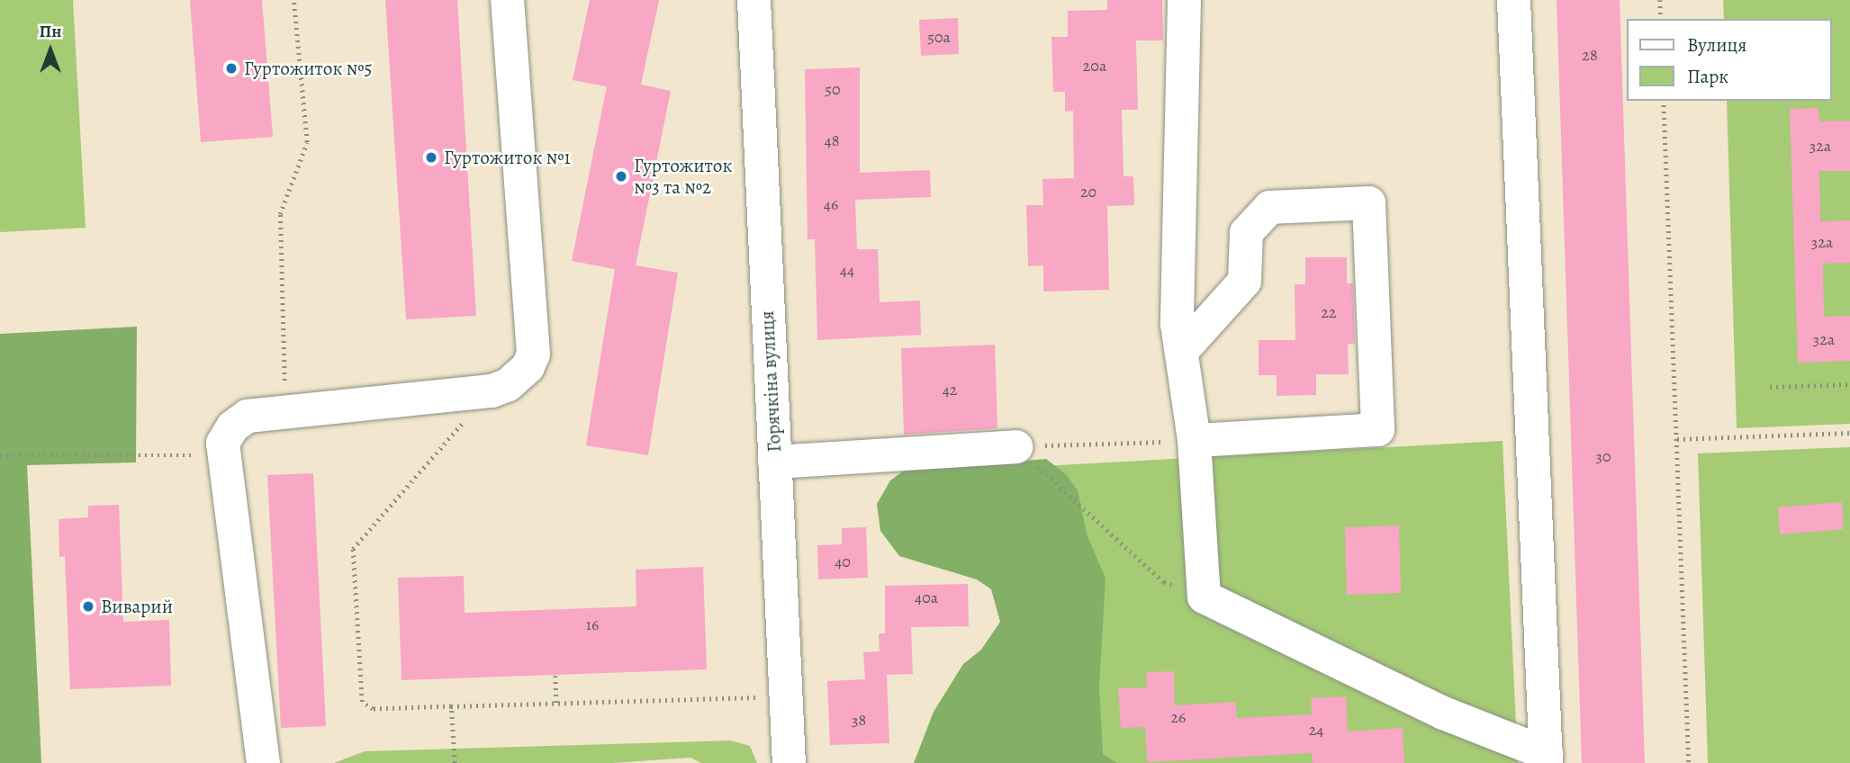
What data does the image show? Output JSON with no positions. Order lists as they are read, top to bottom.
{
  "streets": {
    "street": ["Горячкіна вулиця"]
  },
  "places": [
    "Гуртожиток №5",
    "Гуртожиток №1",
    "Гуртожиток №3 та №2",
    "Виварий"
  ],
  "house_numbers": [
    "50а",
    "28",
    "20а",
    "50",
    "48",
    "32а",
    "20",
    "46",
    "32а",
    "44",
    "22",
    "32а",
    "42",
    "30",
    "40",
    "40а",
    "16",
    "26",
    "38",
    "24"
  ],
  "legend": ["Вулиця", "Парк"],
  "north": "top"
}
